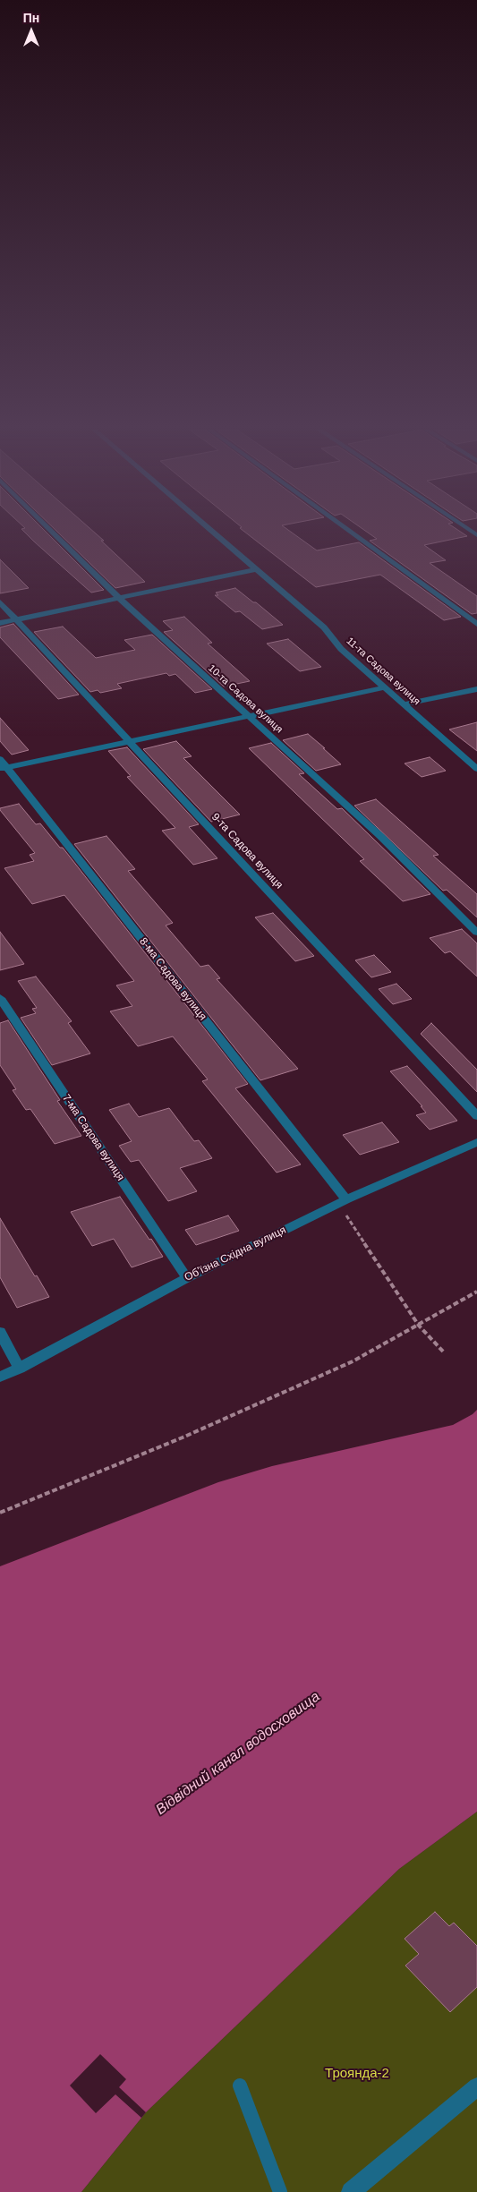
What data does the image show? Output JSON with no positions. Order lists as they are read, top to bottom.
{
  "streets": {
    "street": [
      "11-та Садова вулиця",
      "10-та Садова вулиця",
      "9-та Садова вулиця",
      "8-ма Садова вулиця",
      "7-ма Садова вулиця",
      "Обʼїзна Східна вулиця"
    ]
  },
  "crossings": [
    ["8-ма Садова вулиця", "Обʼїзна Східна вулиця"],
    ["7-ма Садова вулиця", "Обʼїзна Східна вулиця"]
  ],
  "water": ["Відвідний канал водосховища"],
  "parks": ["Троянда-2"],
  "north": "top"
}
